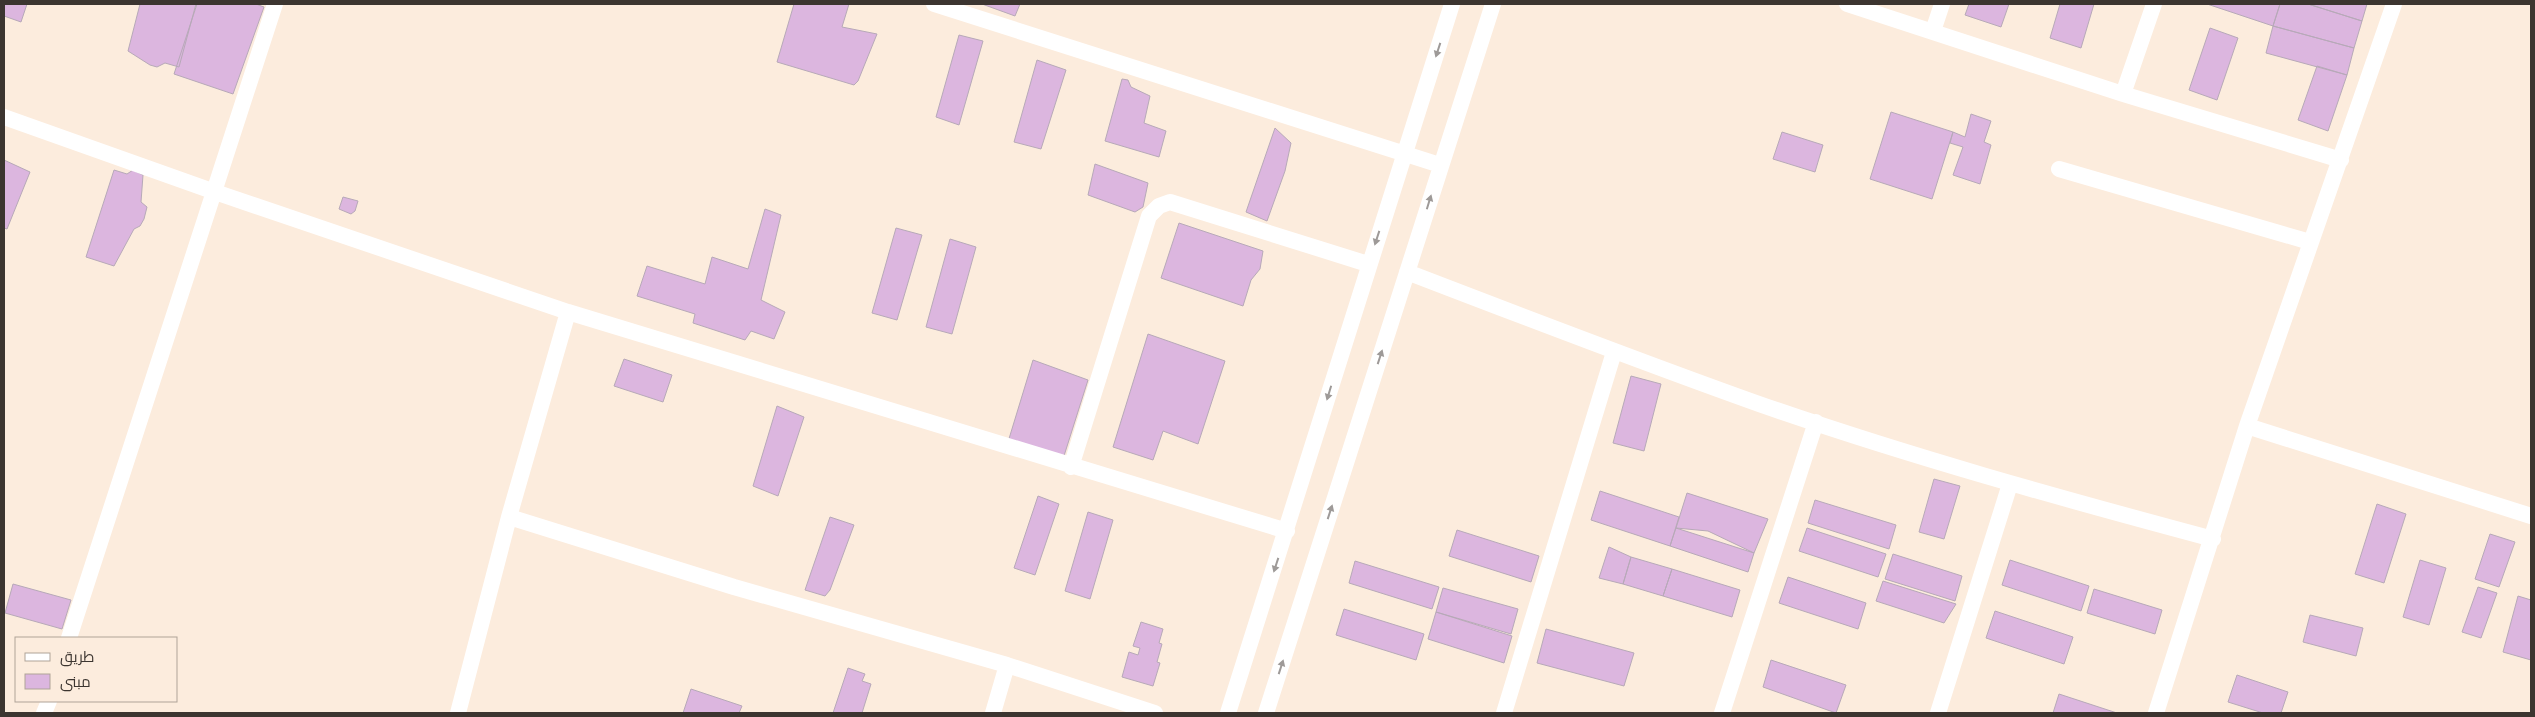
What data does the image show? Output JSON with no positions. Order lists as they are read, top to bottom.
{
  "legend": ["طريق", "مبنى"]
}
